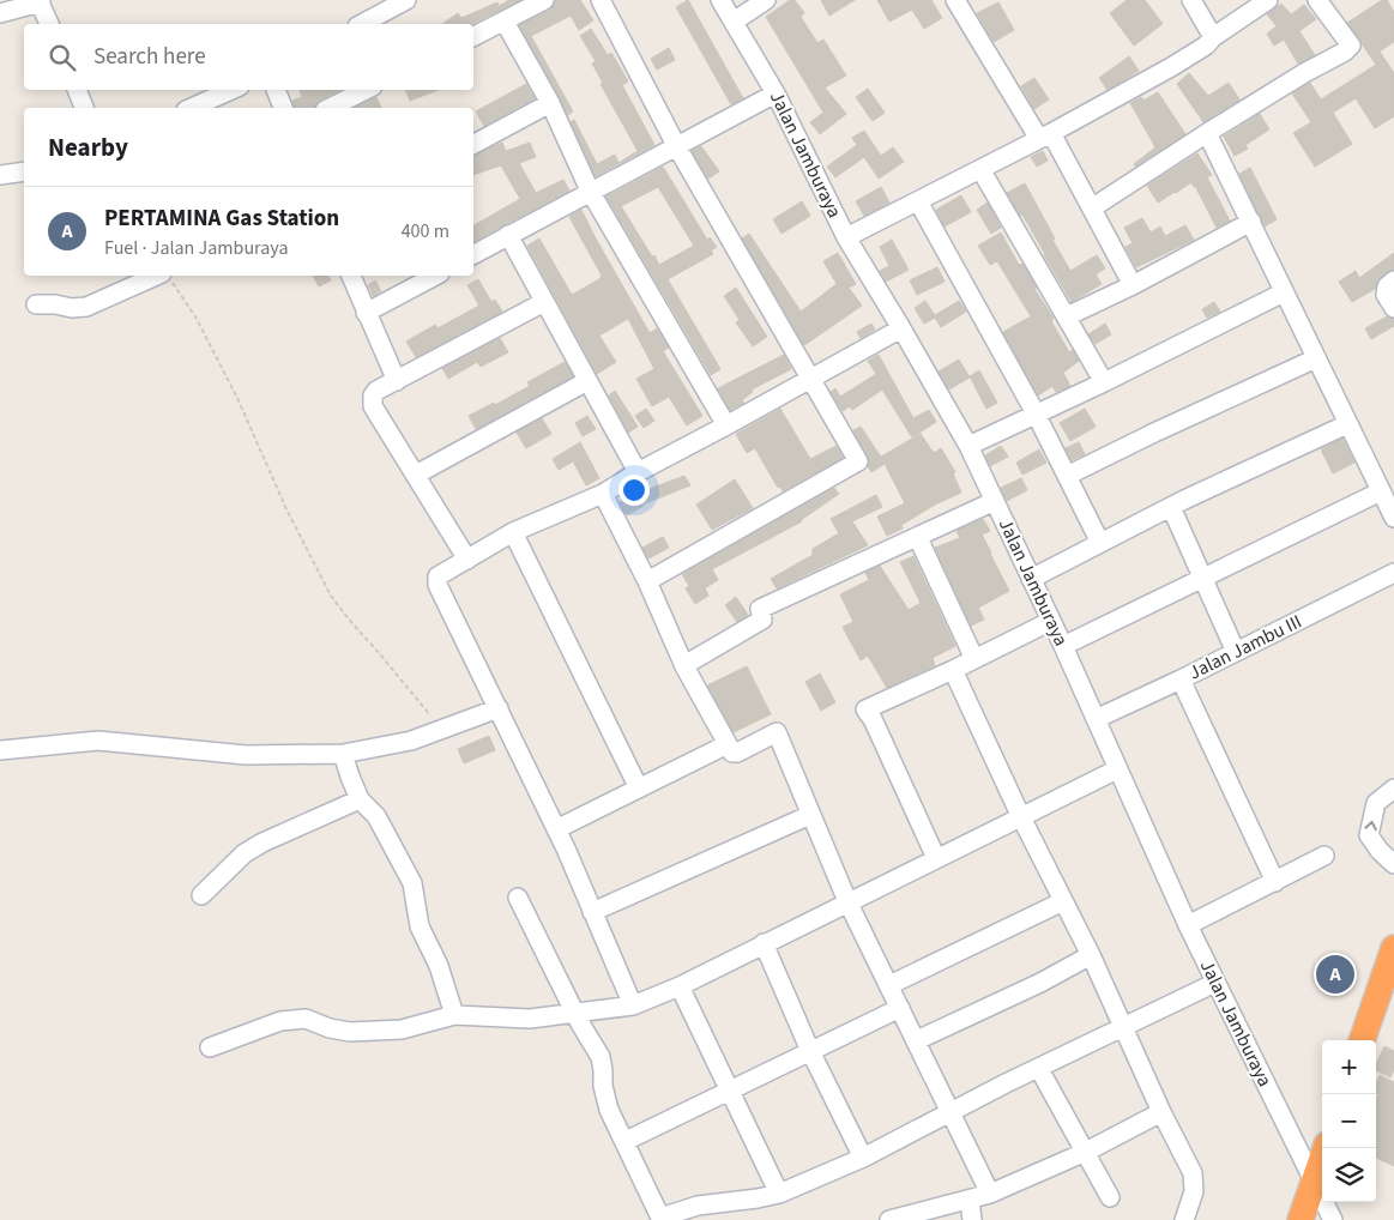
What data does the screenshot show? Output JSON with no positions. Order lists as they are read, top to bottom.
{
  "streets": {
    "street": ["Jalan Jamburaya", "Jalan Jambu III"]
  },
  "crossings": [
    ["Jalan Jamburaya", "Jalan Jambu III"]
  ],
  "page": {
    "search": "Search here",
    "heading": "Nearby",
    "list": [
      {
        "mark": "A",
        "name": "PERTAMINA Gas Station",
        "note": "Fuel · Jalan Jamburaya",
        "value": "400 m"
      }
    ],
    "pins": "A",
    "map_buttons": ["+", "−"]
  }
}
